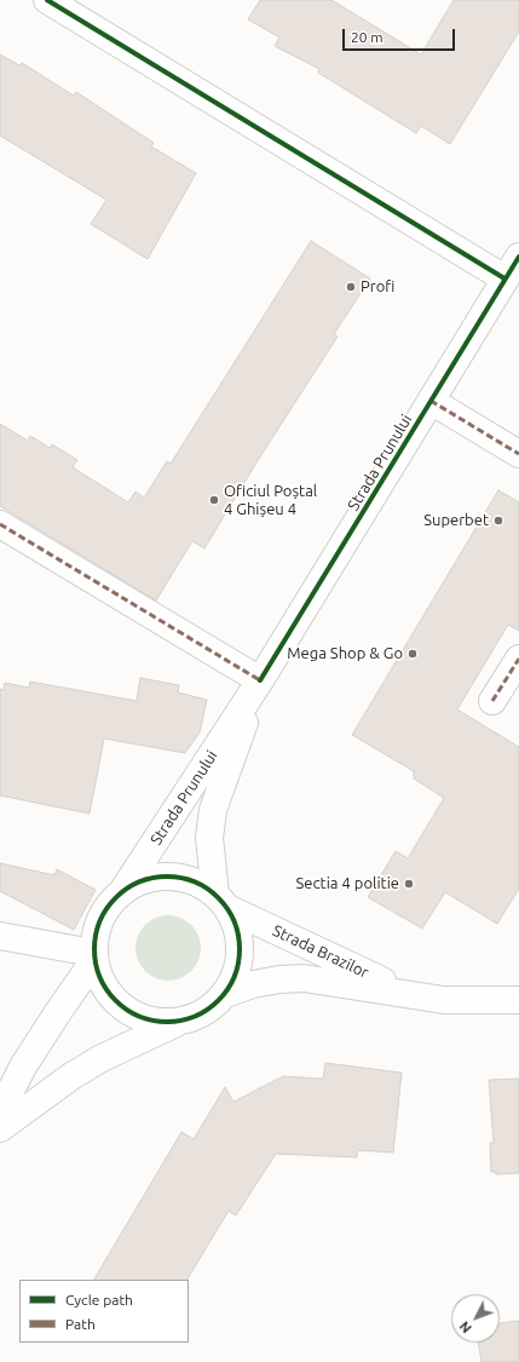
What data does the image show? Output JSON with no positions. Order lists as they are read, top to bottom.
{
  "streets": {
    "street": ["Strada Prunului", "Strada Brazilor"]
  },
  "crossings": [
    ["Strada Prunului", "Strada Brazilor"]
  ],
  "places": [
    "Profi",
    "Oficiul Poștal 4 Ghișeu 4",
    "Superbet",
    "Mega Shop & Go",
    "Sectia 4 politie"
  ],
  "legend": ["Cycle path", "Path"],
  "scale_bar": "20 m",
  "north": "bottom left"
}
